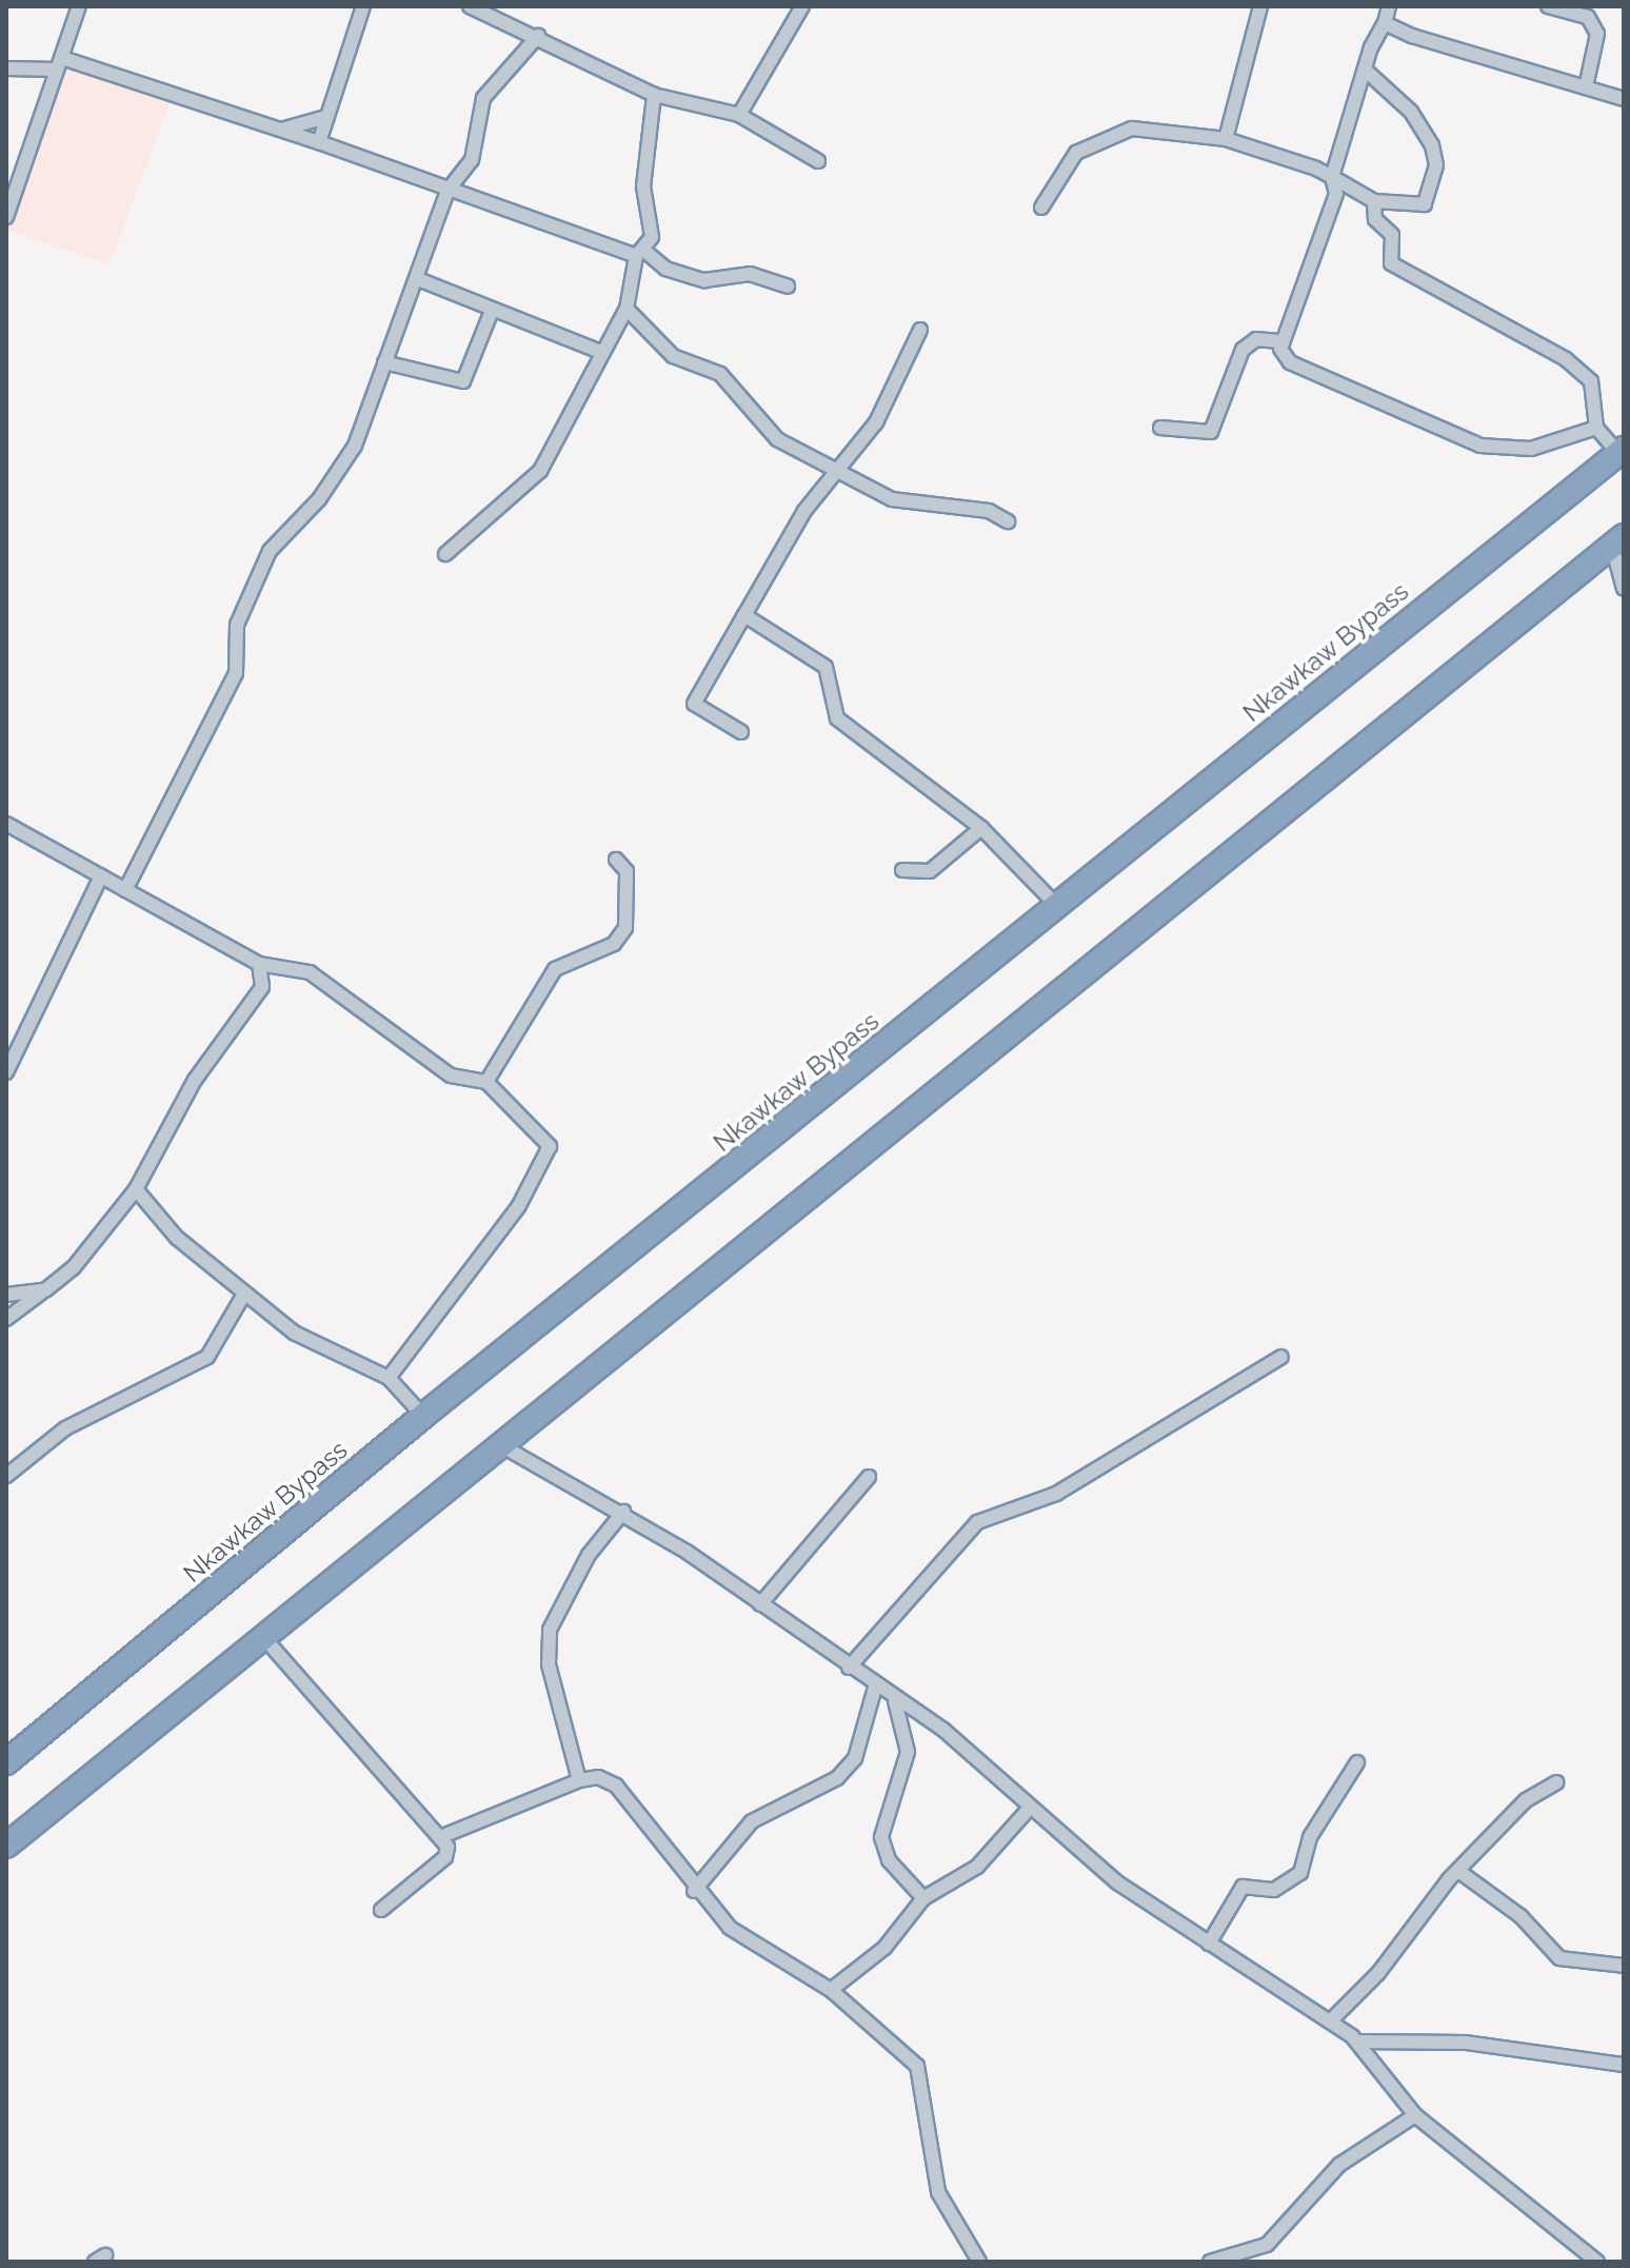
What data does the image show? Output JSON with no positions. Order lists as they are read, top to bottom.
{
  "streets": {
    "highway": ["Nkawkaw Bypass"]
  }
}
